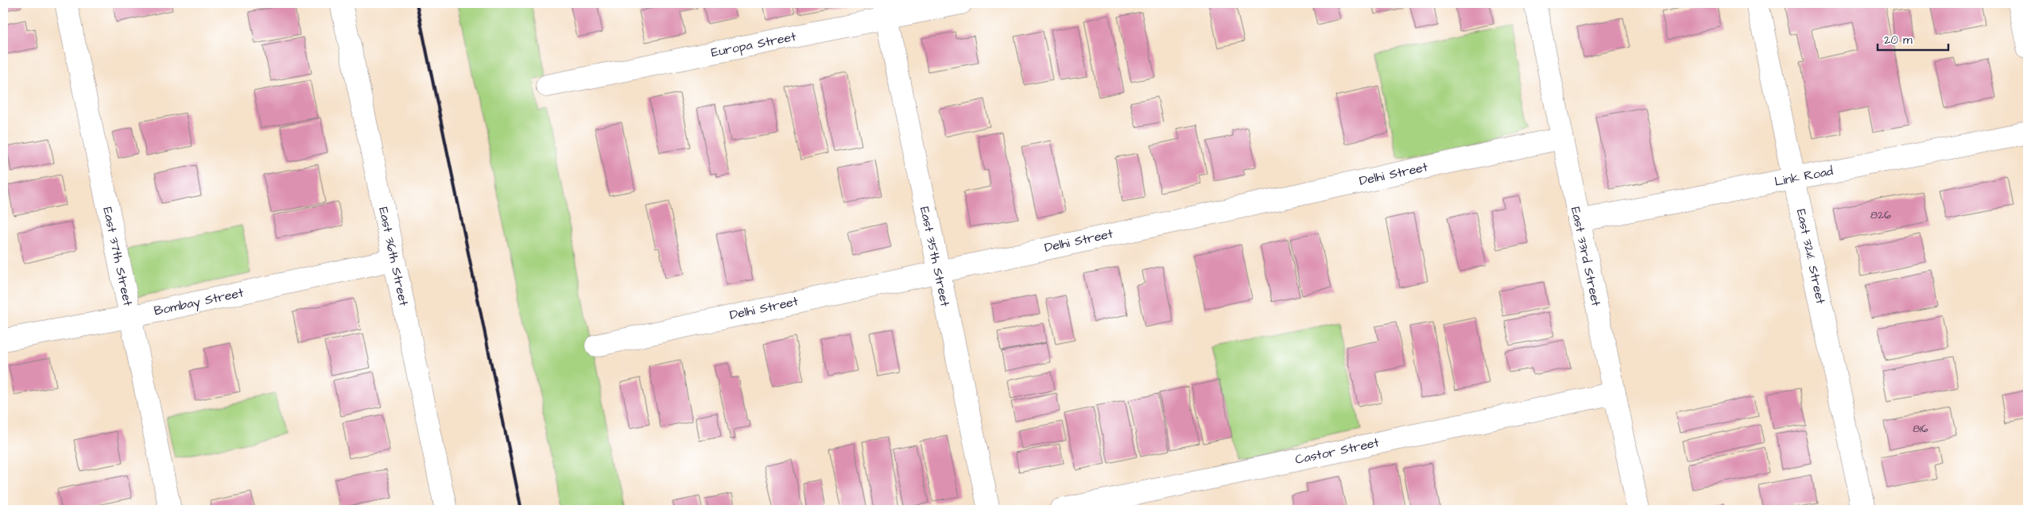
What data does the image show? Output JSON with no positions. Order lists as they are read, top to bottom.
{
  "streets": {
    "street": [
      "Europa Street",
      "Delhi Street",
      "Link Road",
      "East 37th Street",
      "East 36th Street",
      "East 35th Street",
      "East 33rd Street",
      "East 32½ Street",
      "Bombay Street",
      "Castor Street"
    ]
  },
  "crossings": [
    ["Europa Street", "East 35th Street"],
    ["Delhi Street", "East 35th Street"],
    ["Delhi Street", "East 33rd Street"],
    ["Link Road", "East 33rd Street"],
    ["Link Road", "East 32½ Street"],
    ["East 37th Street", "Bombay Street"],
    ["East 36th Street", "Bombay Street"],
    ["East 33rd Street", "Castor Street"]
  ],
  "house_numbers": ["826", "816"],
  "scale_bar": "20 m"
}
